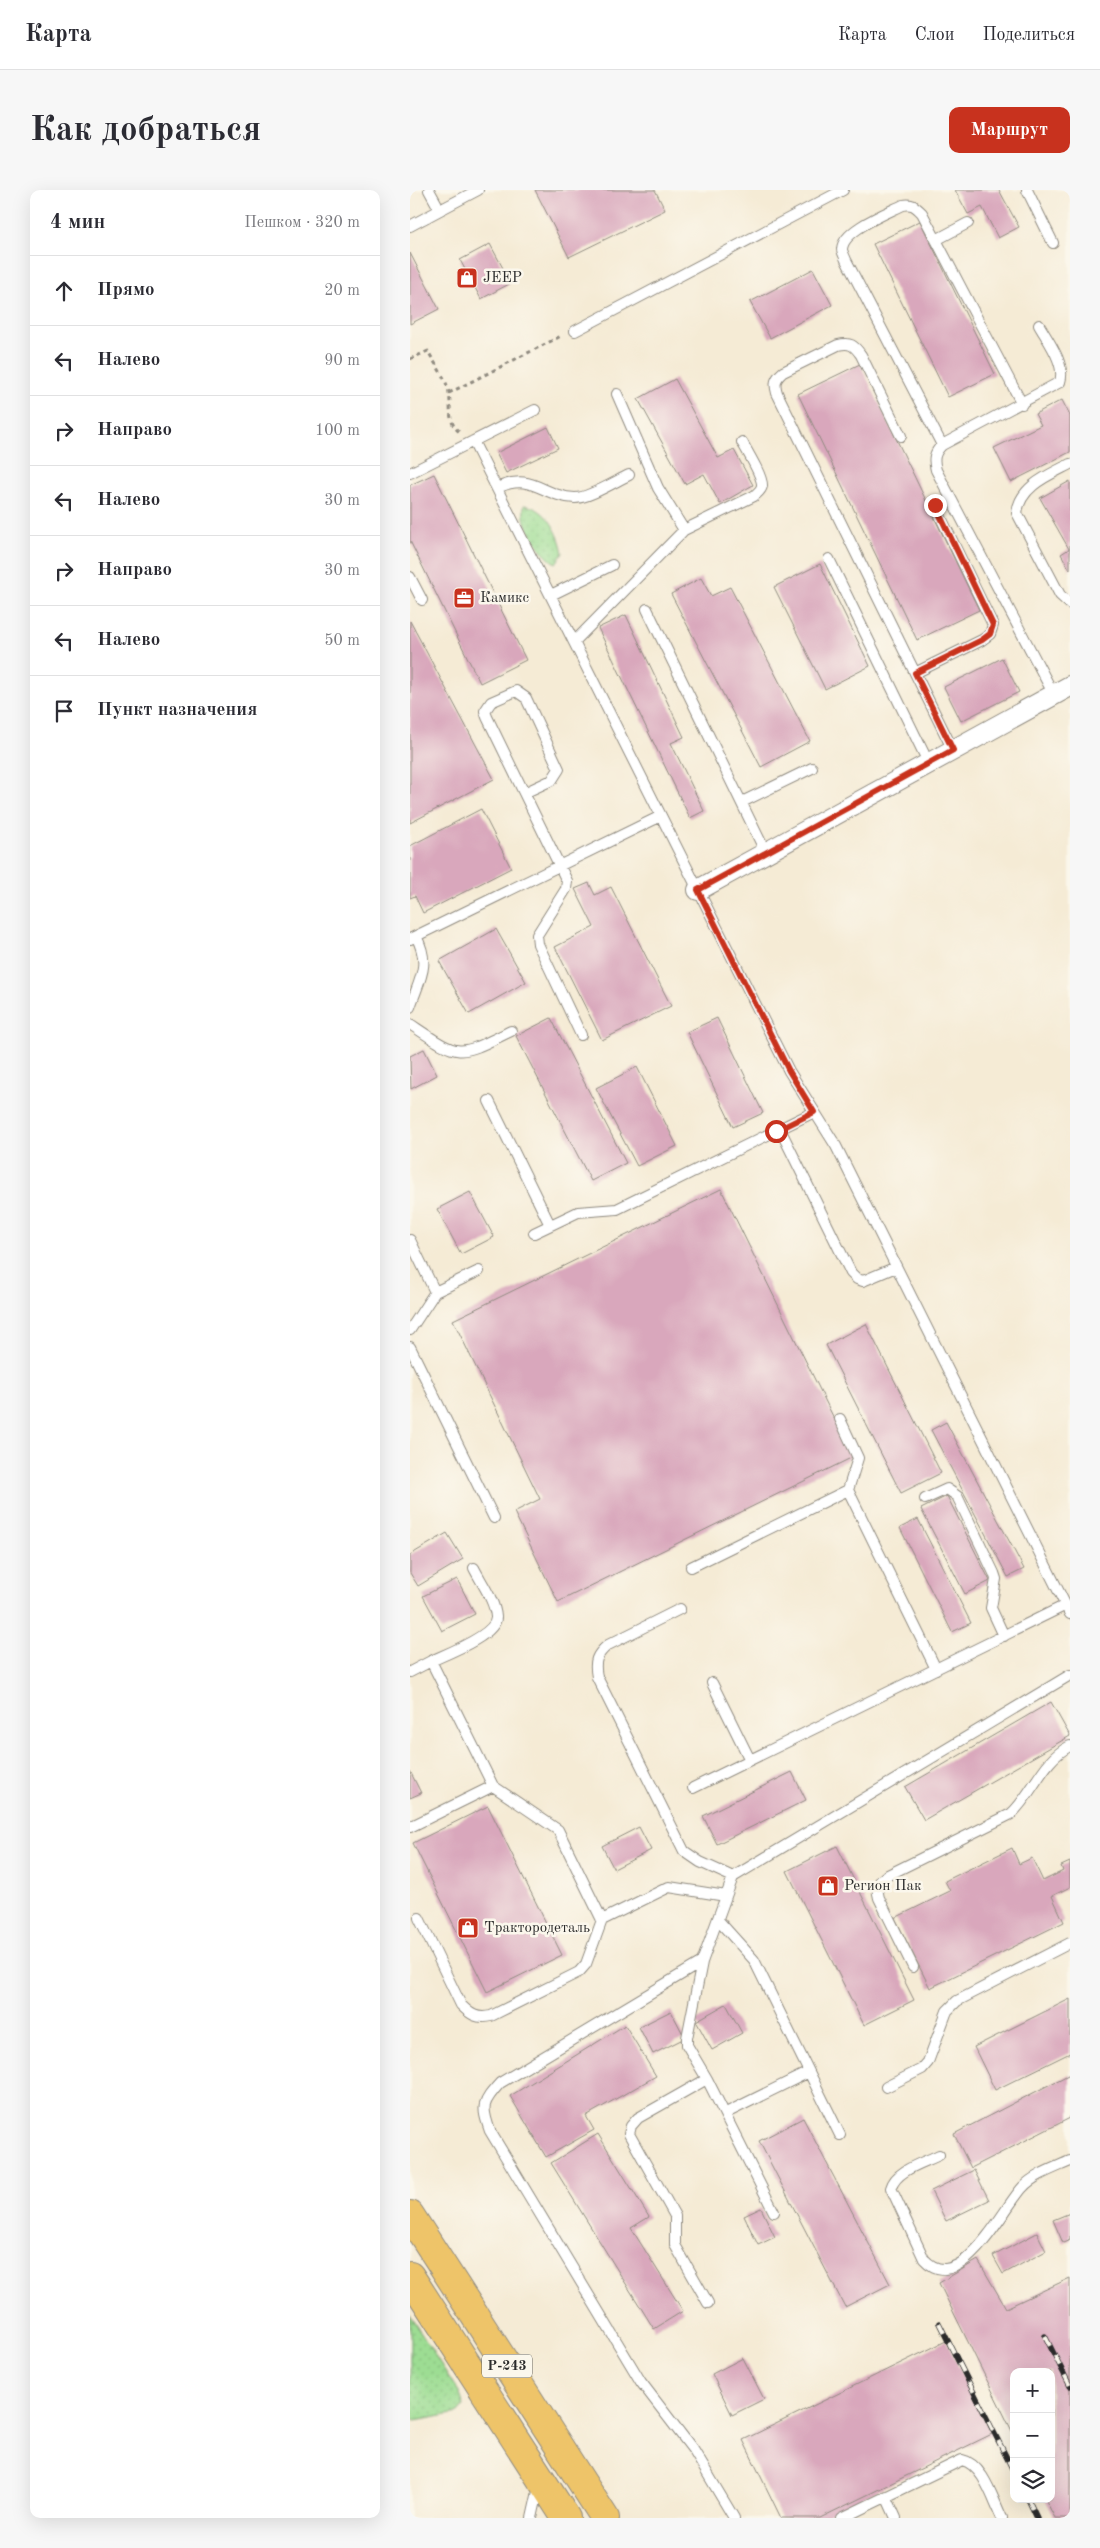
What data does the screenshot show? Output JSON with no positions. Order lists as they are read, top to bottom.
{
  "streets": {
    "highway": ["Р-243"]
  },
  "places": {
    "shop": ["JEEP", "Регион Пак", "Трактородеталь"],
    "office": ["Камикс"]
  },
  "page": {
    "header": "Карта",
    "nav": ["Карта", "Слои", "Поделиться"],
    "buttons": "Маршрут",
    "title": "Как добраться",
    "heading": ["4 мин", "Пешком · 320 m"],
    "list": [
      ["Прямо", "20 m"],
      ["Налево", "90 m"],
      ["Направо", "100 m"],
      ["Налево", "30 m"],
      ["Направо", "30 m"],
      ["Налево", "50 m"],
      "Пункт назначения"
    ],
    "map_buttons": ["+", "−"]
  }
}
